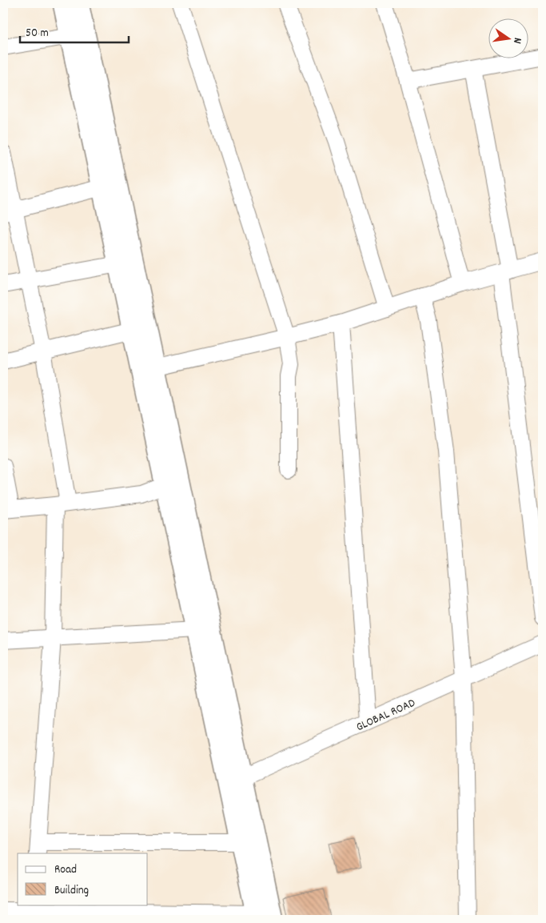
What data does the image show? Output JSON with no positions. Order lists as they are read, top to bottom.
{
  "streets": {
    "street": ["GLOBAL ROAD"]
  },
  "legend": ["Road", "Building"],
  "scale_bar": "50 m",
  "north": "right"
}
